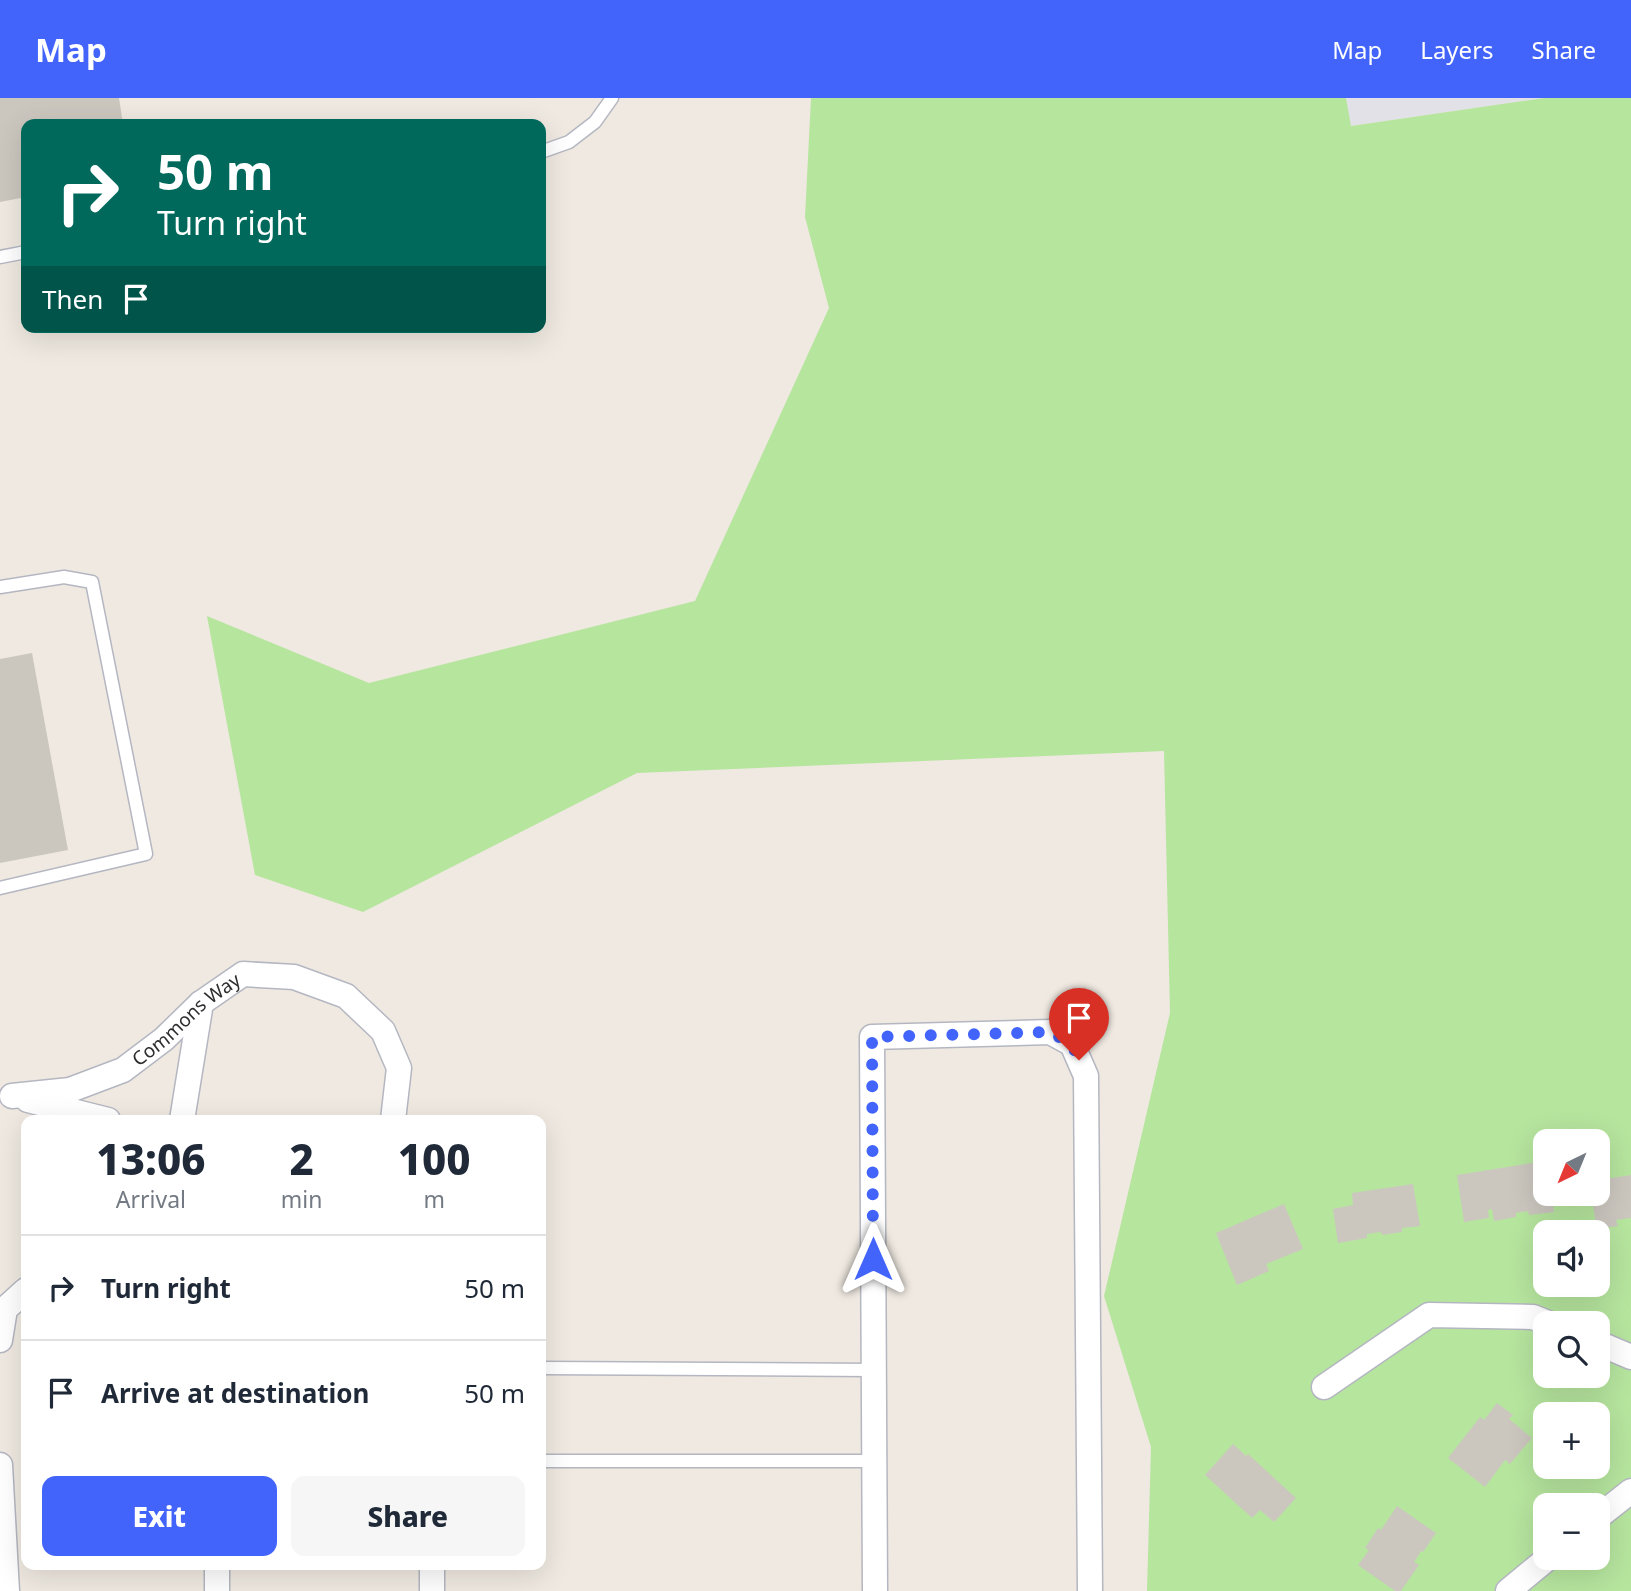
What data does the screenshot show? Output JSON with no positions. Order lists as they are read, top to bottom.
{
  "streets": {
    "street": ["Commons Way"]
  },
  "north": "bottom left",
  "page": {
    "header": "Map",
    "nav": ["Map", "Layers", "Share"],
    "turn": ["50 m", "Turn right"],
    "then": "Then",
    "eta": [
      "13:06",
      "Arrival",
      "2",
      "min",
      "100",
      "m"
    ],
    "map_buttons": ["+", "−"],
    "list": [
      {
        "name": "Turn right",
        "value": "50 m"
      },
      {
        "name": "Arrive at destination",
        "value": "50 m"
      }
    ],
    "buttons": ["Exit", "Share"]
  }
}
